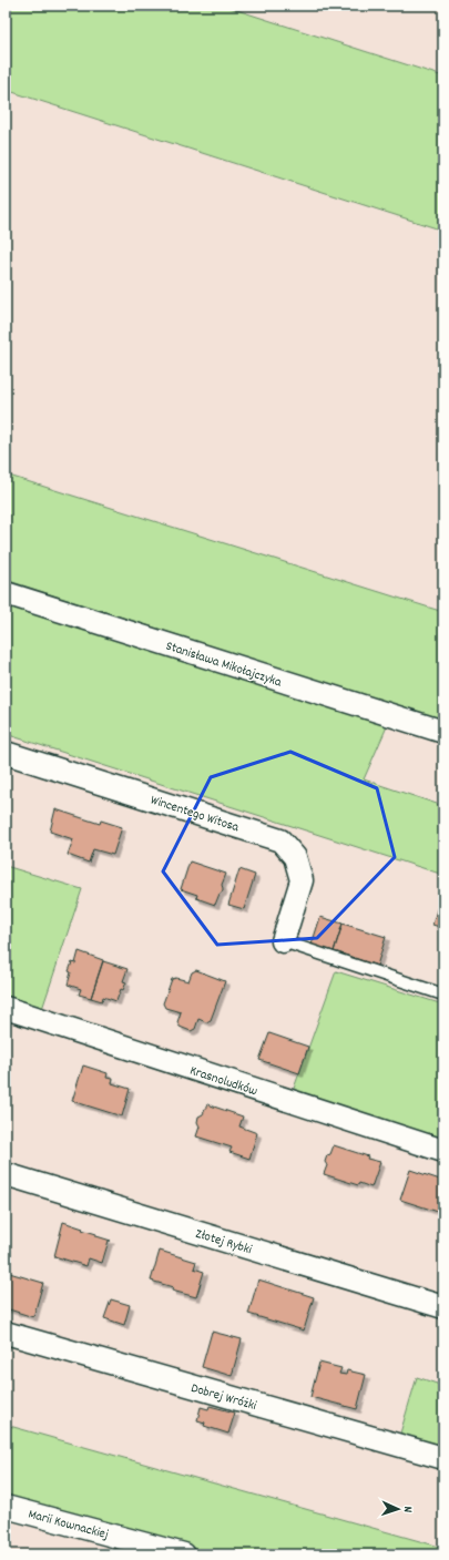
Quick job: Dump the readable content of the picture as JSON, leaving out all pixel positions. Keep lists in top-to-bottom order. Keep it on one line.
{"streets":{"street":["Stanisława Mikołajczyka","Wincentego Witosa","Krasnoludków","Złotej Rybki","Dobrej Wróżki","Marii Kownackiej"]},"north":"right"}
